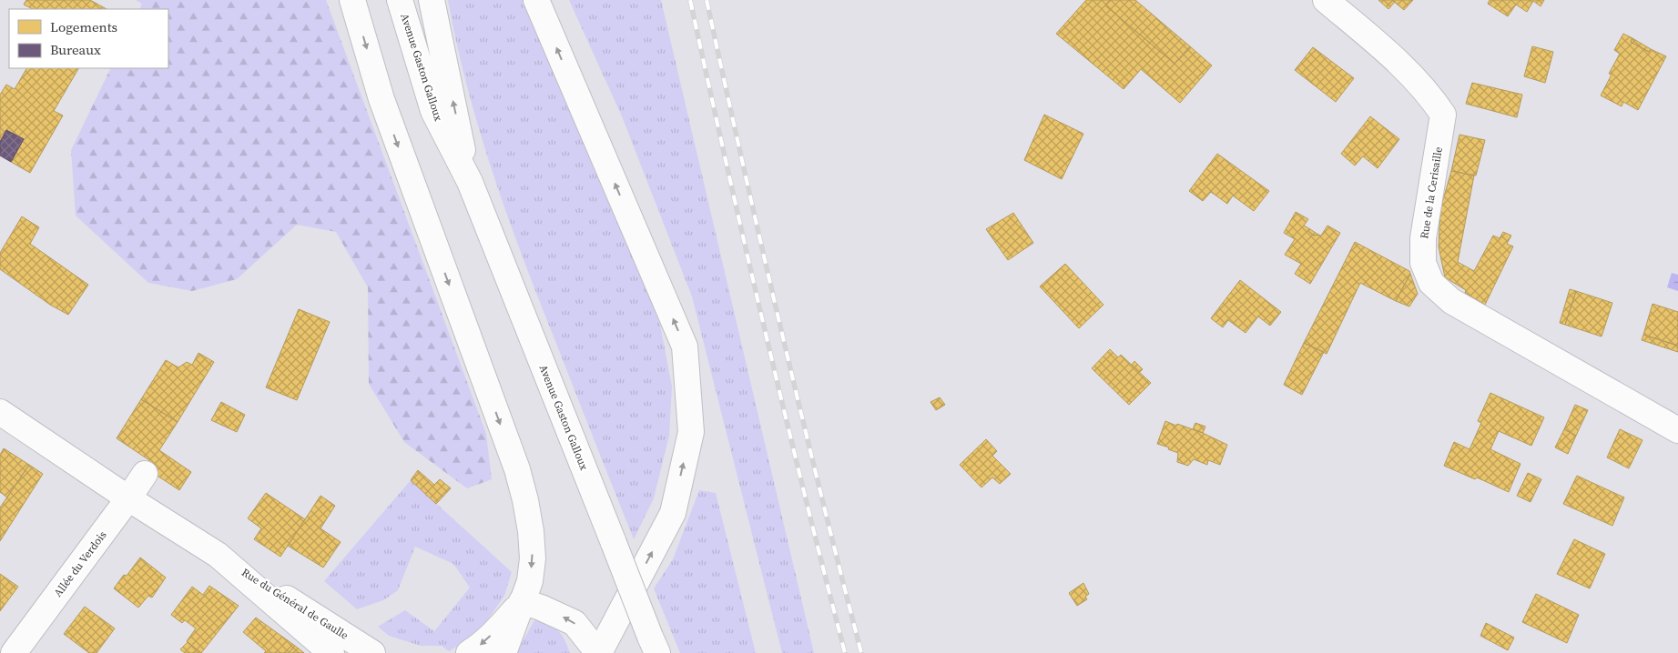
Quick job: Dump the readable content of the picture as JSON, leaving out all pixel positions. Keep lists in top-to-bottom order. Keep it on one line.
{"streets":{"main road":["Avenue Gaston Galloux","Rue de la Cerisaille","Allée du Verdois","Rue du Général de Gaulle"]},"legend":["Logements","Bureaux"]}
